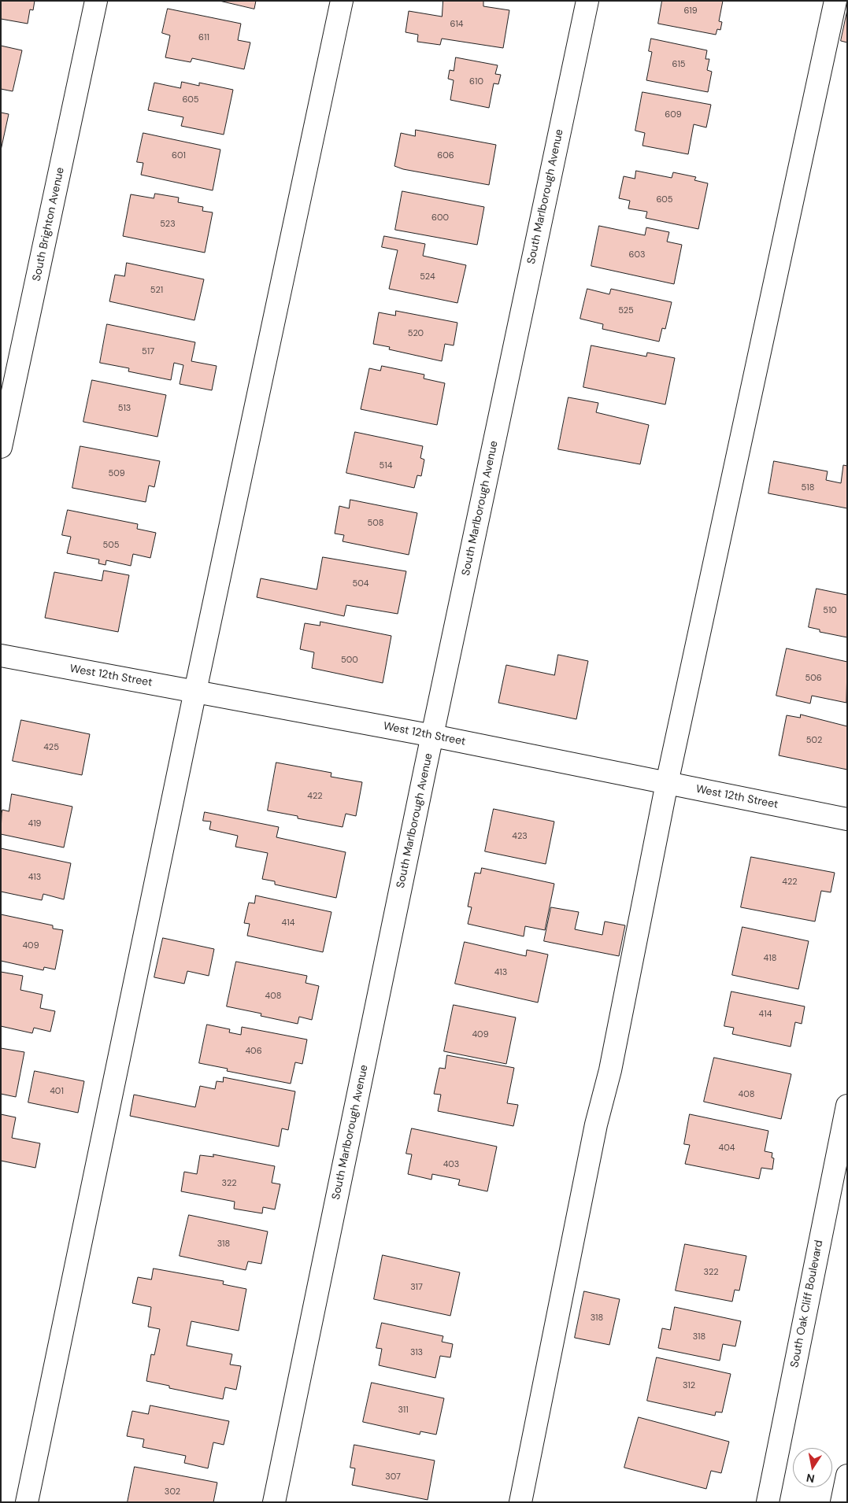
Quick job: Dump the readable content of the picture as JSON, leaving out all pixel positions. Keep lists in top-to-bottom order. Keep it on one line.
{"streets":{"street":["South Marlborough Avenue","South Brighton Avenue","West 12th Street","South Oak Cliff Boulevard"]},"crossings":[["South Marlborough Avenue","West 12th Street"]],"house_numbers":["619","614","611","615","610","605","609","601","606","605","600","523","603","524","521","525","520","517","513","514","509","518","508","505","504","510","500","506","502","425","422","419","423","413","422","414","409","418","413","408","414","409","406","401","408","404","403","322","318","322","317","318","318","313","312","311","307","302"],"north":"bottom"}
